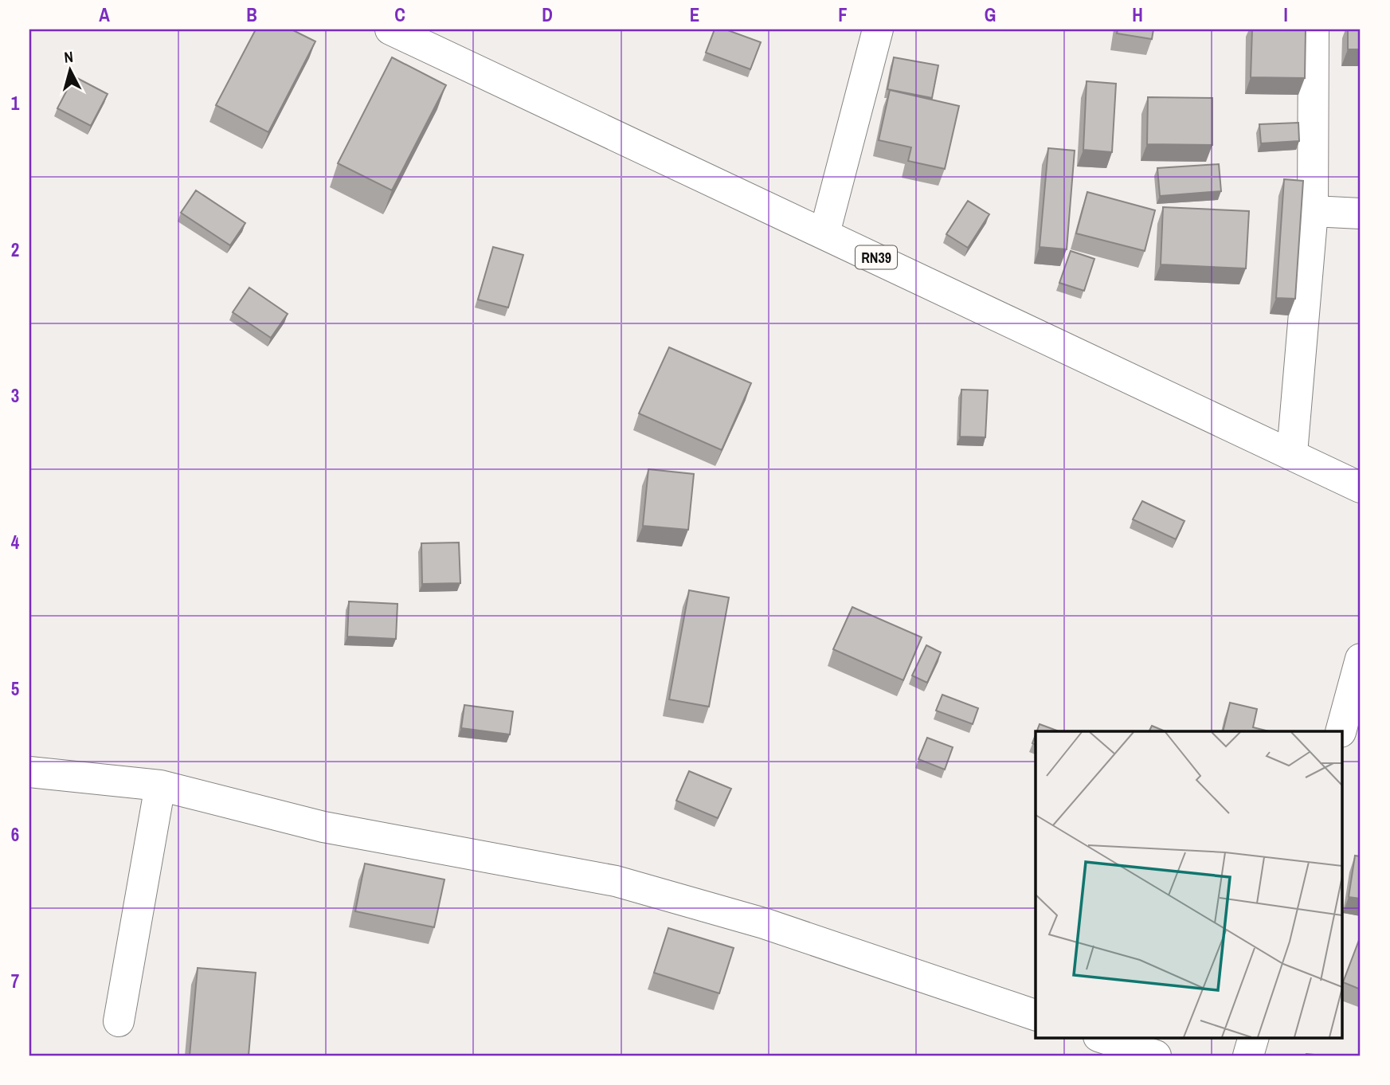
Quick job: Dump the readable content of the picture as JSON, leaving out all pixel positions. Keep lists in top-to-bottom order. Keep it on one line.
{"streets":{"main road":["RN39"]},"north":"top","grid":{"columns":["A","B","C","D","E","F","G","H","I"],"rows":["1","2","3","4","5","6","7"]}}
